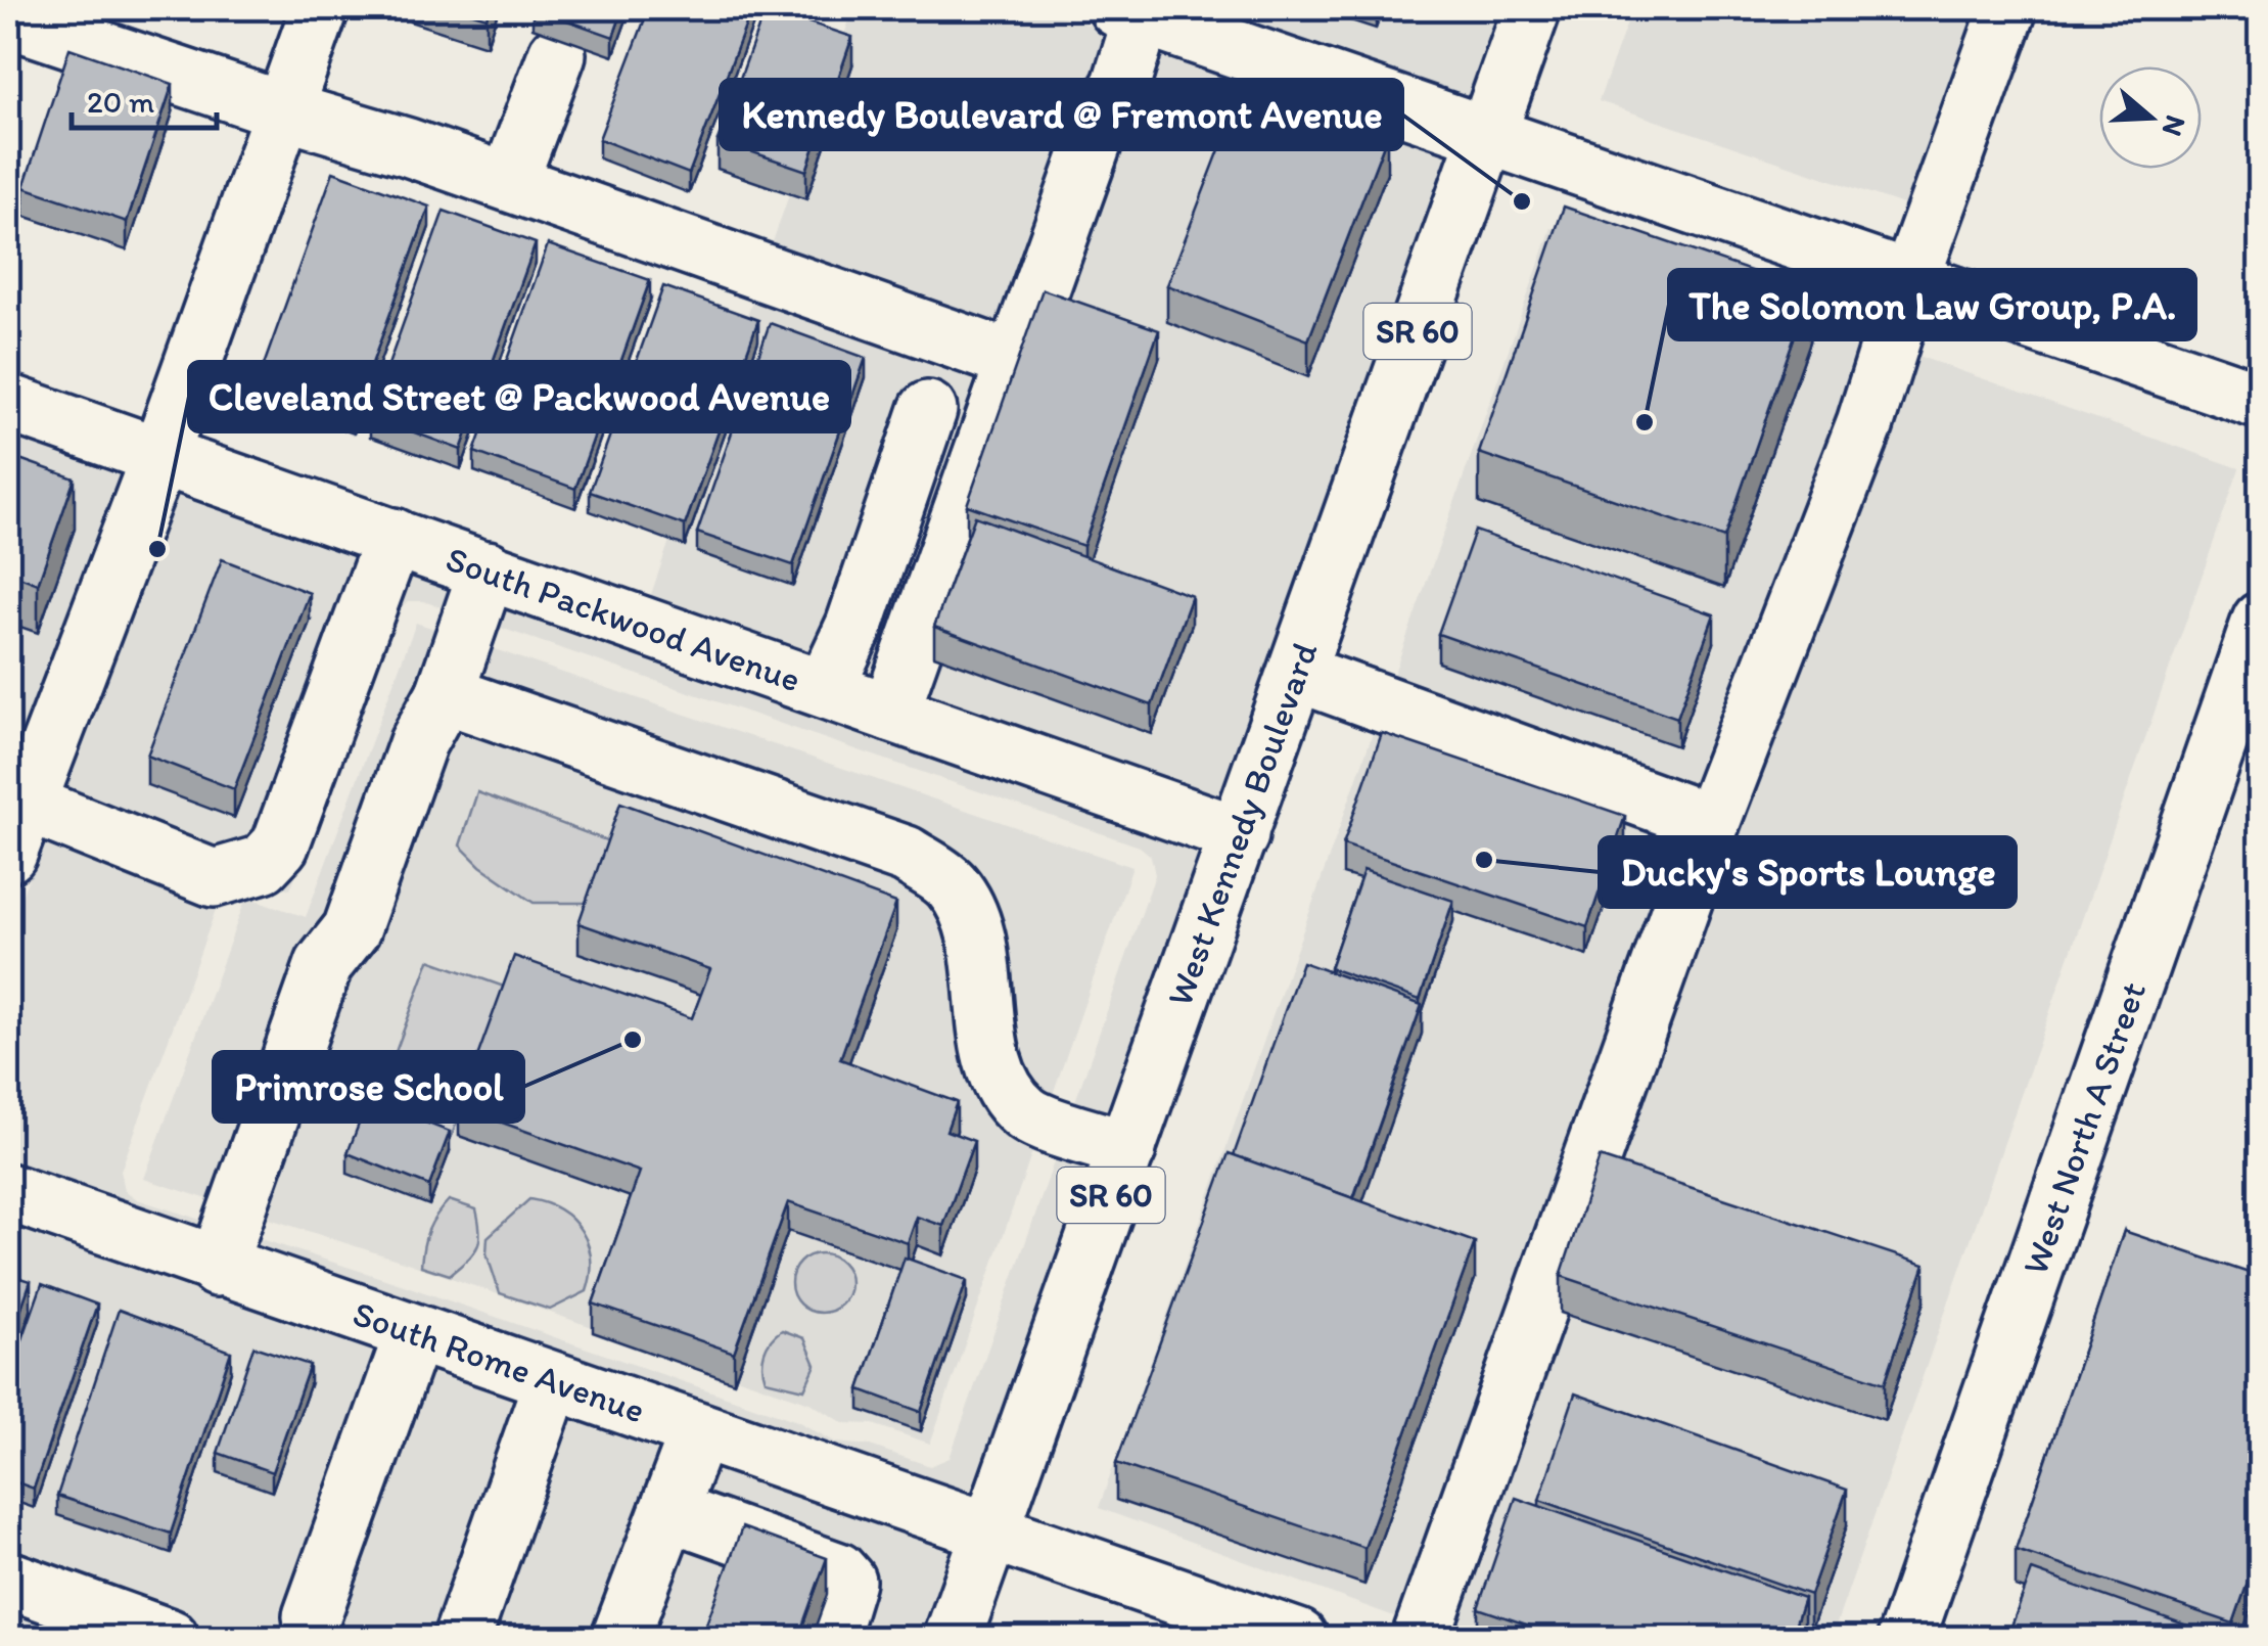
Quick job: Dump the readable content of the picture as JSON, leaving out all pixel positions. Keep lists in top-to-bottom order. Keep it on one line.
{"streets":{"street":["SR 60","South Packwood Avenue","West Kennedy Boulevard","West North A Street","South Rome Avenue"]},"crossings":[["South Packwood Avenue","West Kennedy Boulevard"],["West Kennedy Boulevard","South Rome Avenue"]],"places":["Kennedy Boulevard @ Fremont Avenue","The Solomon Law Group, P.A.","Cleveland Street @ Packwood Avenue","Ducky's Sports Lounge","Primrose School"],"scale_bar":"20 m","north":"right"}
